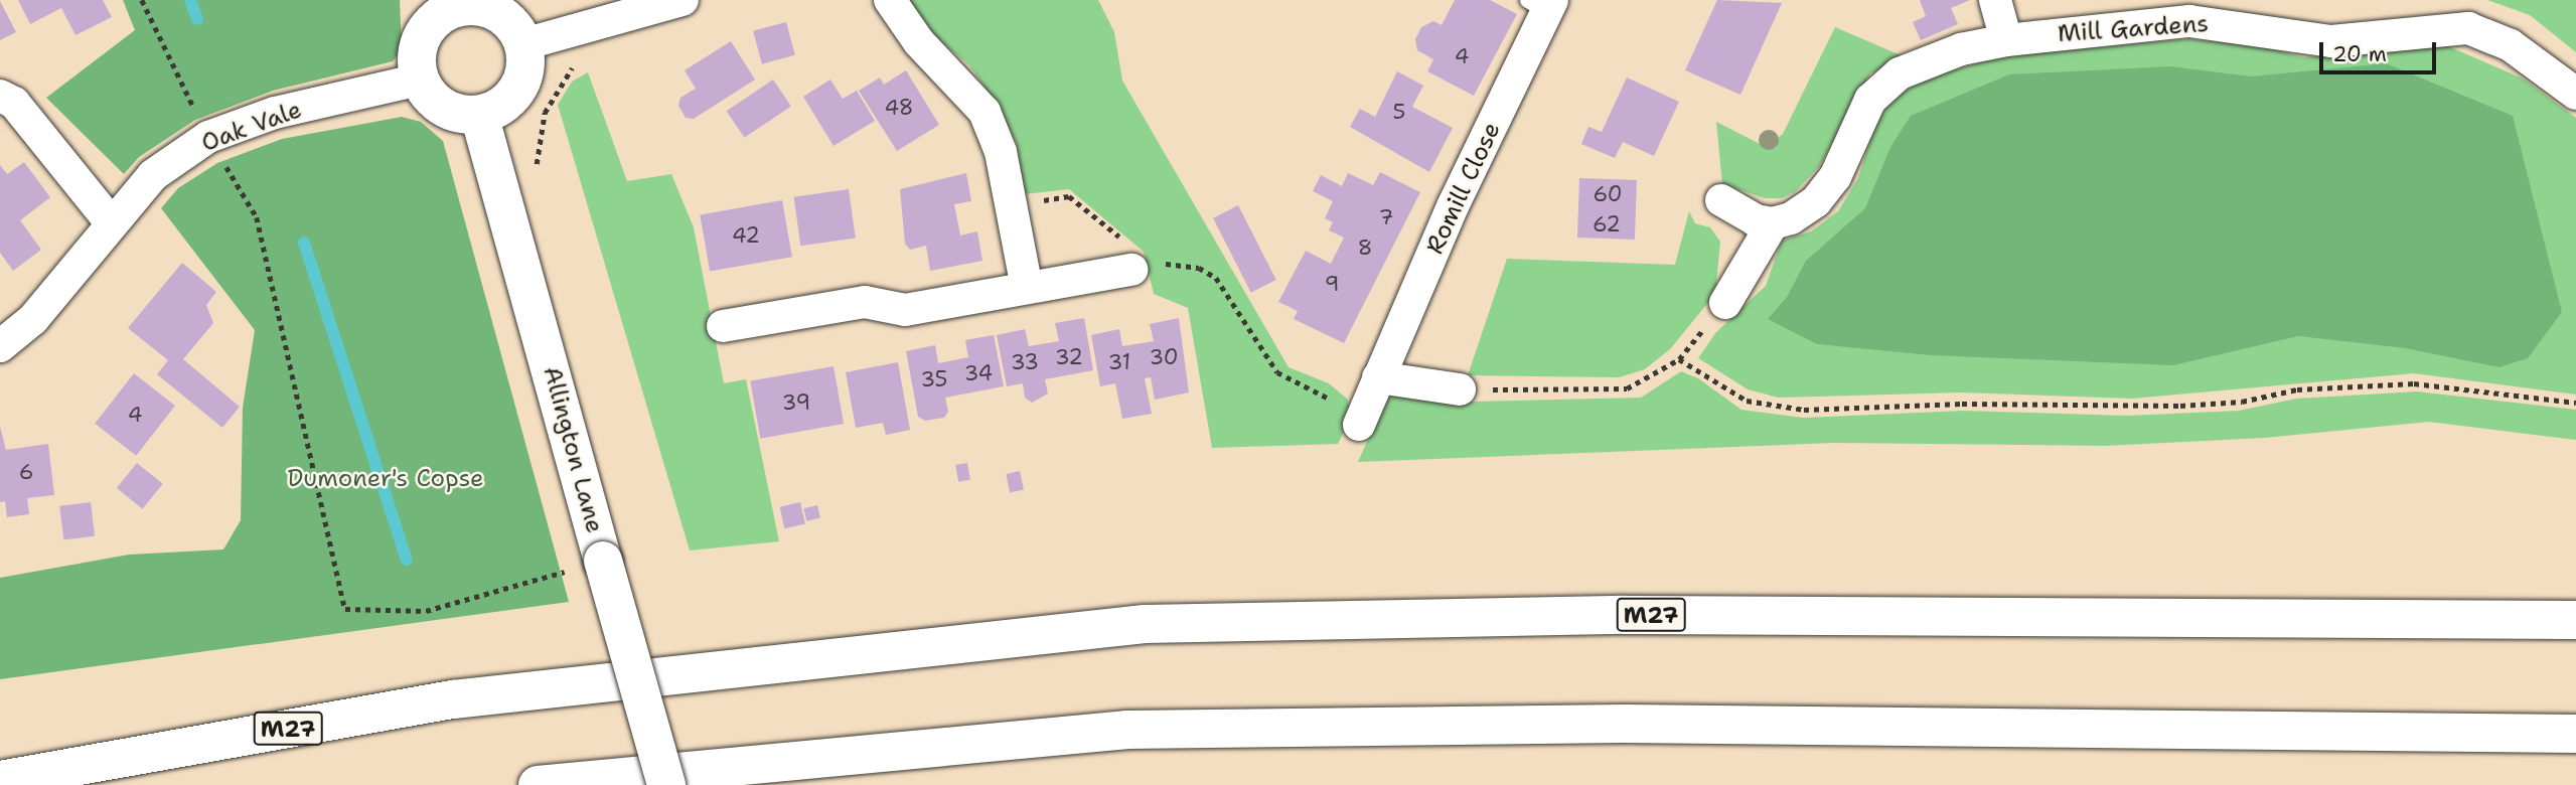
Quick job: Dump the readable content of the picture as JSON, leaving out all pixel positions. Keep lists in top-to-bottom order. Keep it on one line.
{"streets":{"main road":["Allington Lane","M27"],"street":["Mill Gardens","Oak Vale","Romill Close"]},"crossings":[["Oak Vale","Allington Lane"]],"parks":["Dumoner's Copse"],"house_numbers":["4","48","5","60","7","62","42","8","9","32","30","33","31","34","35","39","4","6"],"scale_bar":"20 m"}
